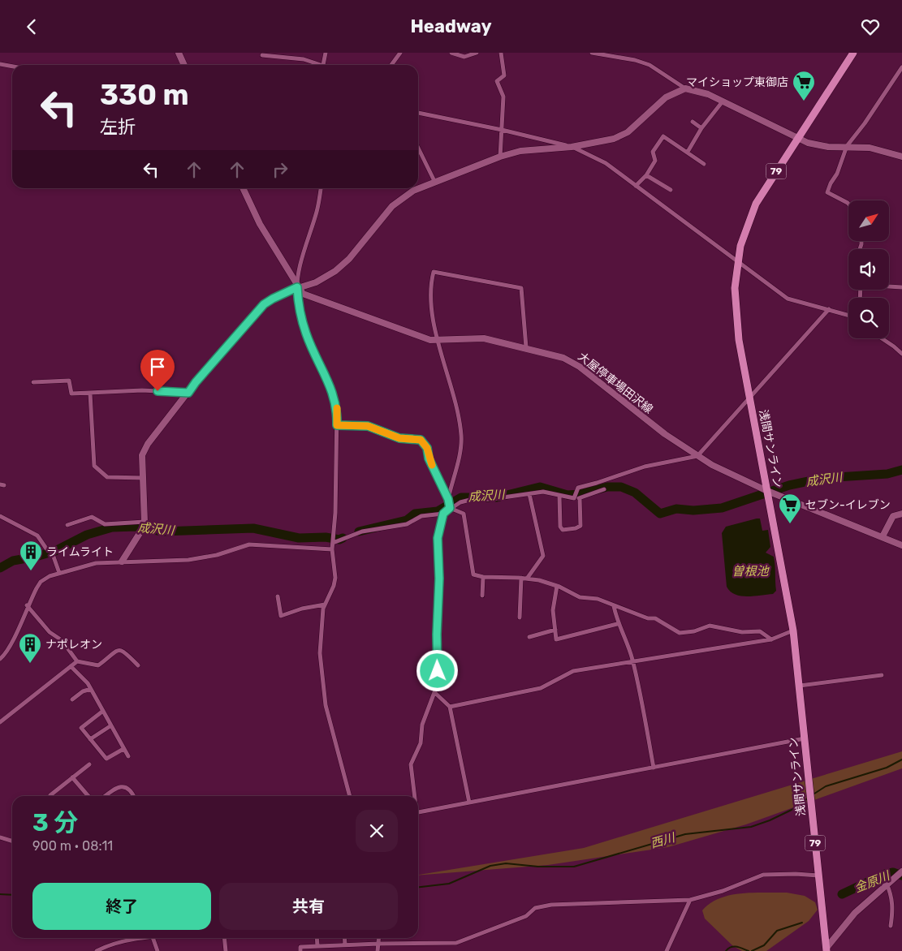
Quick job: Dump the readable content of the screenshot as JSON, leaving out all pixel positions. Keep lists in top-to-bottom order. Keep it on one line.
{"streets":{"main road":["79","浅間サンライン"],"street":["大屋停車場田沢線"]},"crossings":[["大屋停車場田沢線","浅間サンライン"]],"water":["成沢川","曽根池","西川","金原川"],"places":{"supermarket":["マイショップ東御店","セブン-イレブン"],"building":["ライムライト","ナポレオン"]},"north":"top right","page":{"header":"Headway","turn":["330 m","左折"],"heading":["3 分","900 m · 08:11"],"buttons":["終了","共有"]}}
